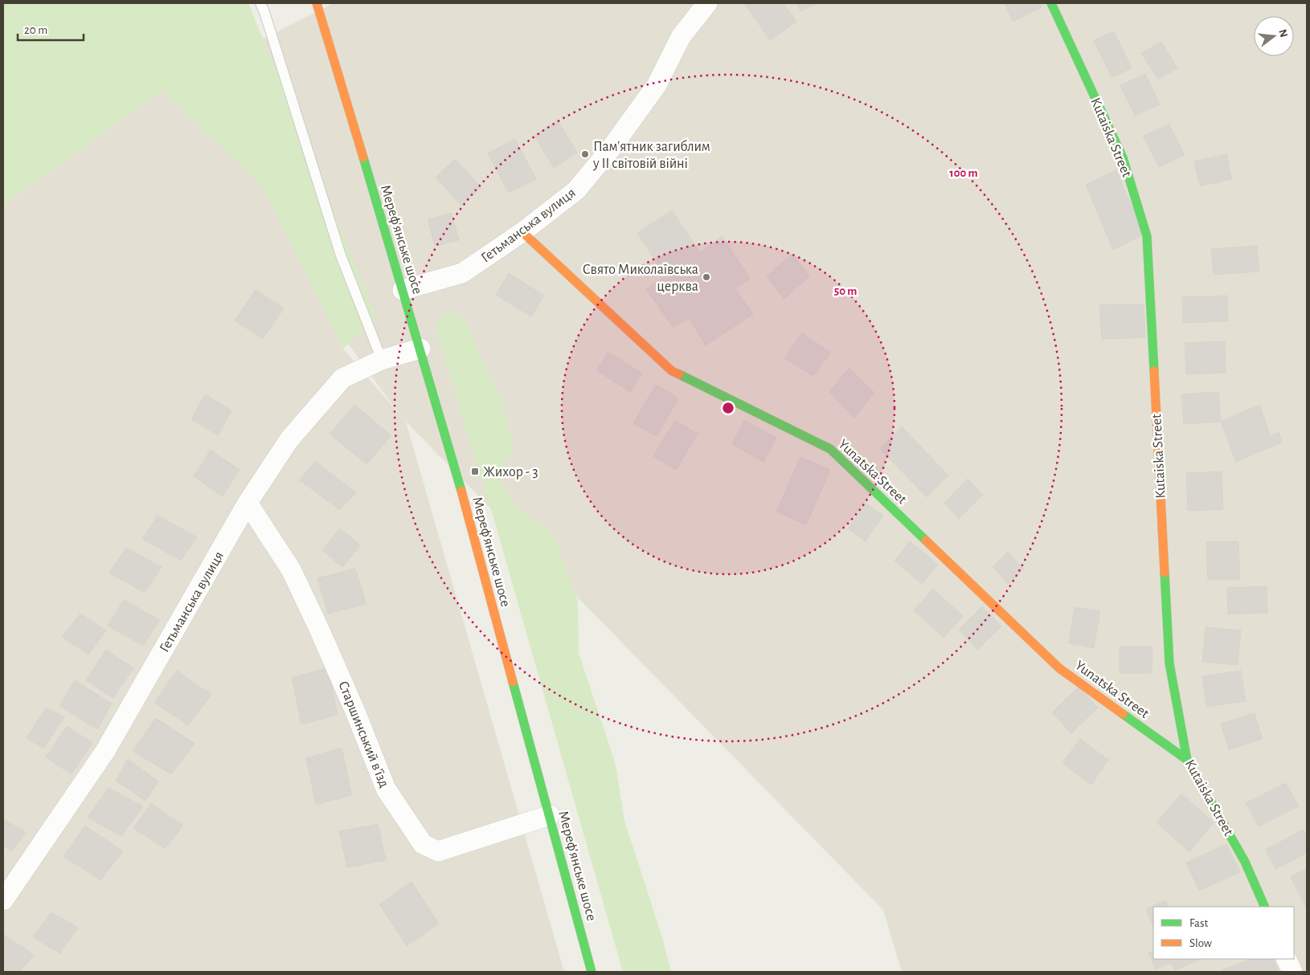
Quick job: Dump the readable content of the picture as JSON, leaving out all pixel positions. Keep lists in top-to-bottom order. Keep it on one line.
{"streets":{"main road":["Kutaiska Street","Мереф'янське шосе","Yunatska Street"],"street":["Гетьманська вулиця","Старшинський в’їзд"]},"crossings":[["Kutaiska Street","Yunatska Street"],["Гетьманська вулиця","Мереф'янське шосе"],["Гетьманська вулиця","Yunatska Street"],["Гетьманська вулиця","Старшинський в’їзд"],["Мереф'янське шосе","Старшинський в’їзд"]],"places":{"other":["Пам'ятник загиблим у II світовій війні","Свято Миколаївська церква"],"transit":["Жихор - 3"]},"legend":["Fast","Slow"],"scale_bar":"20 m","north":"right","rings":["100 m","50 m"]}
